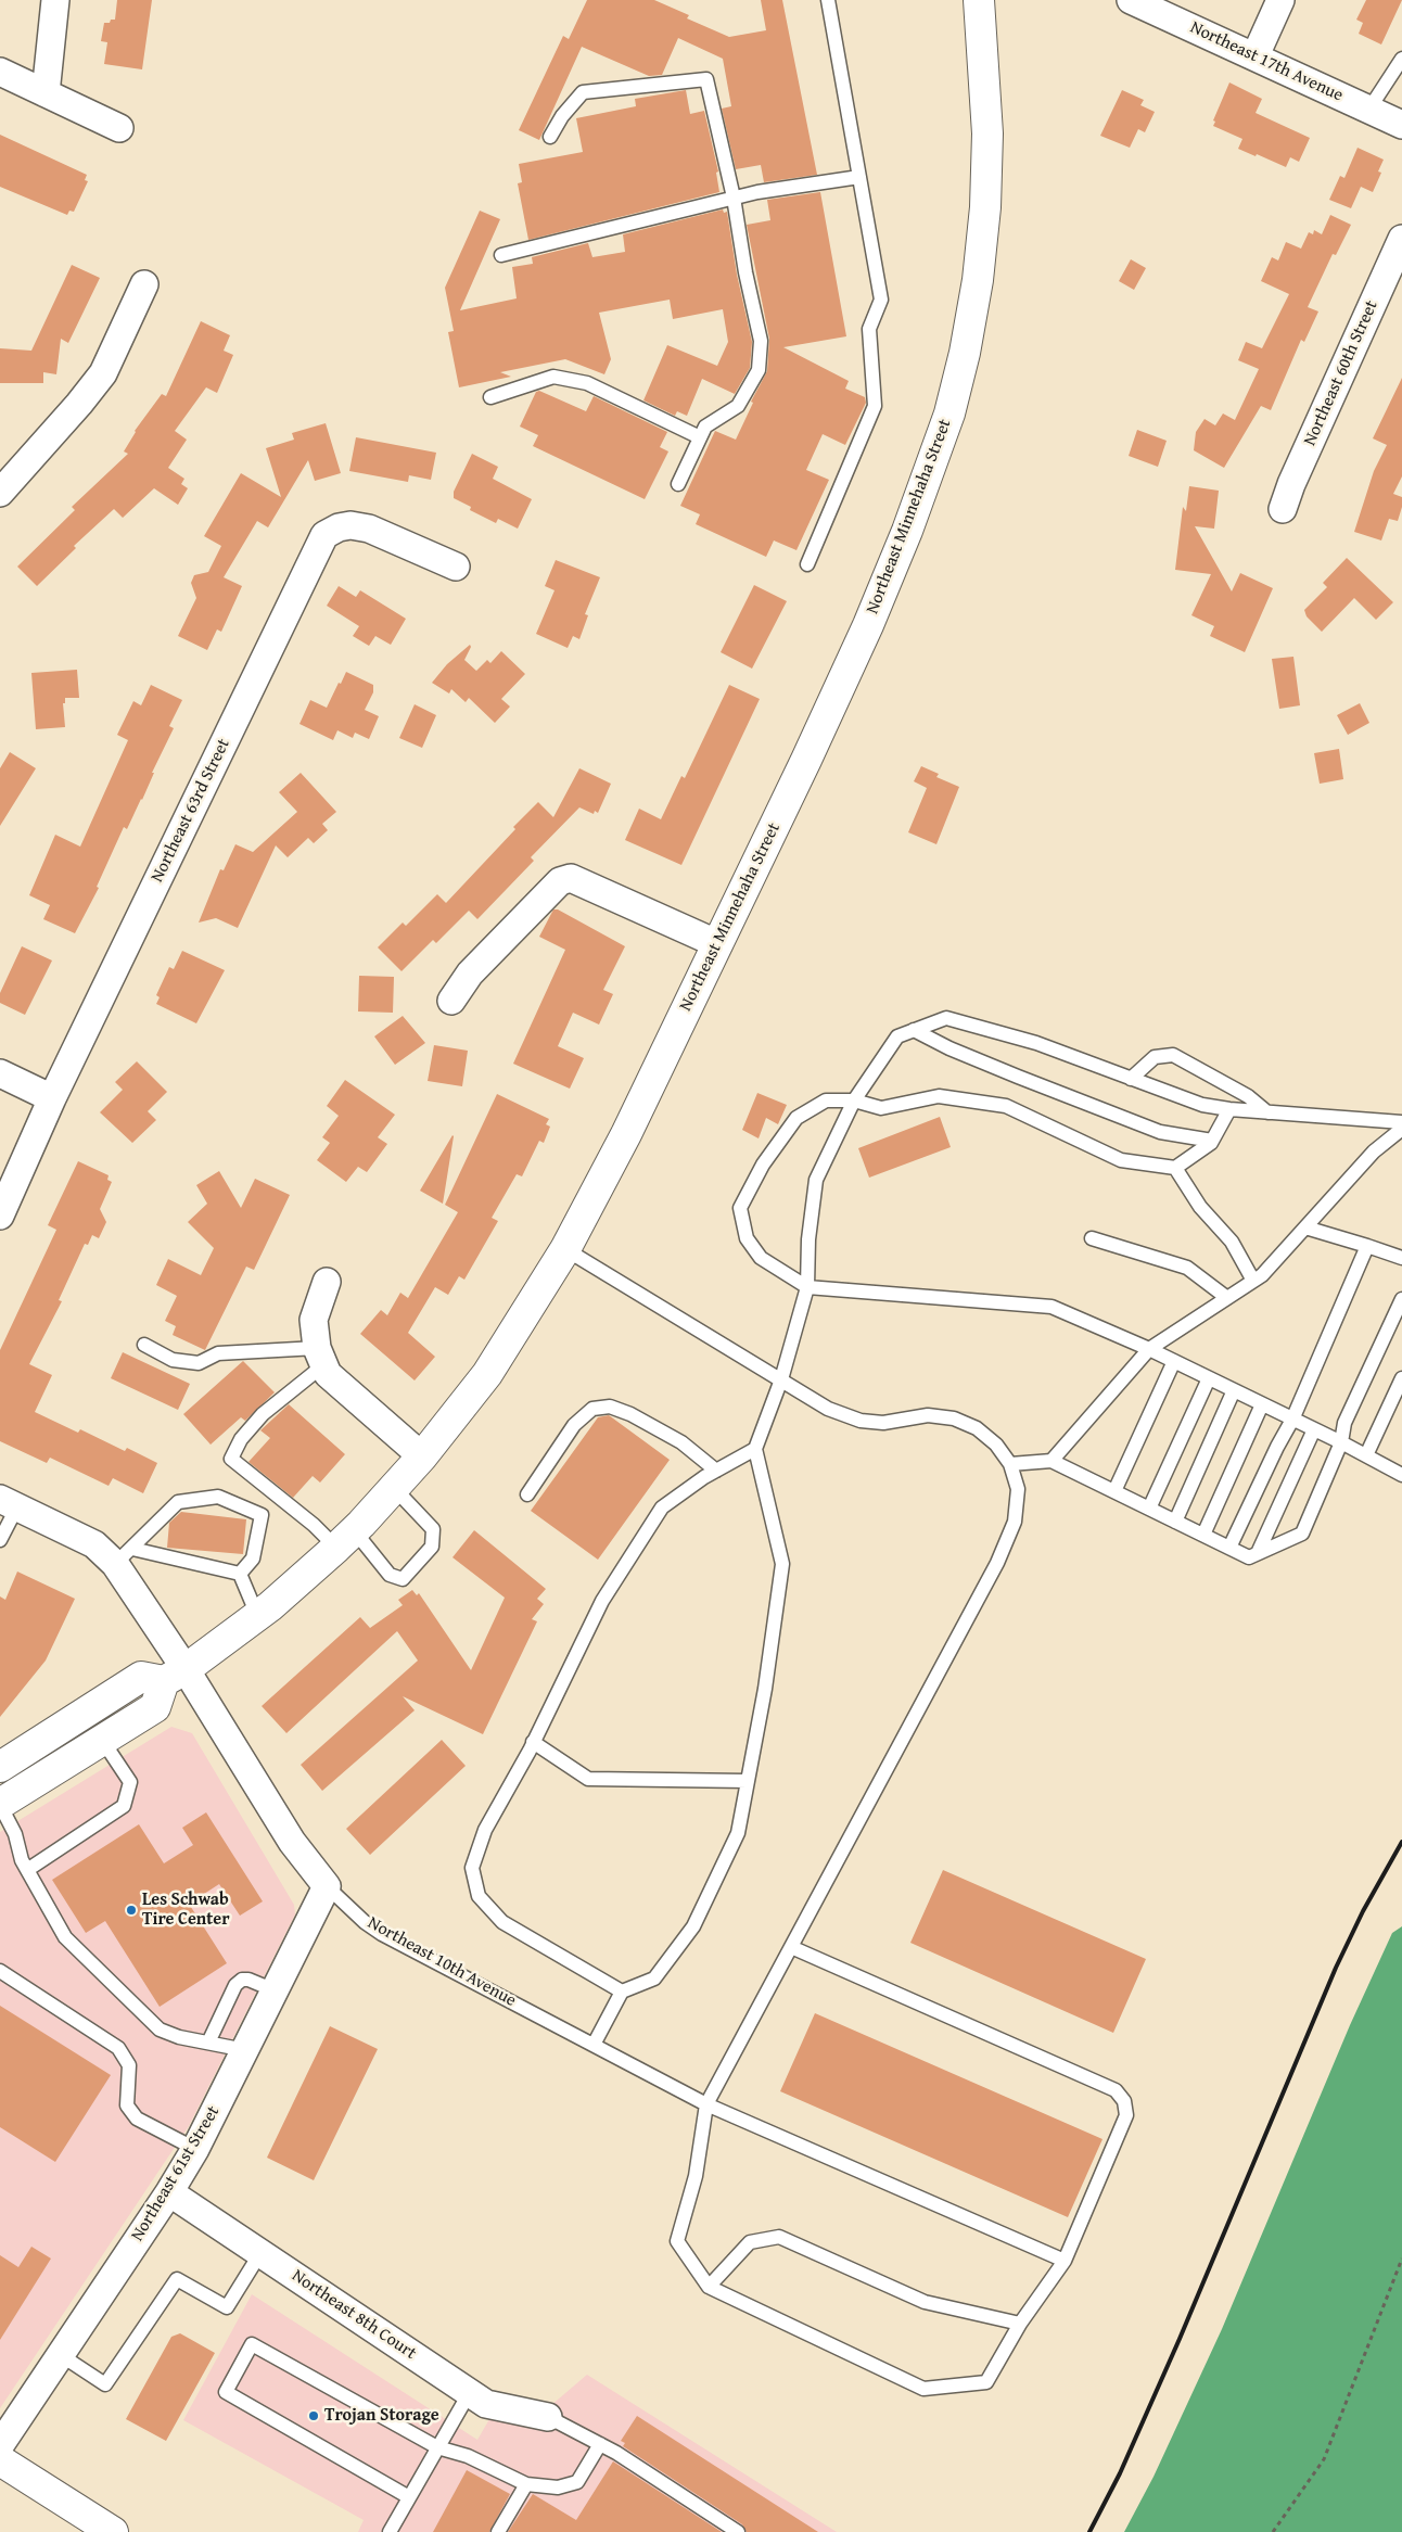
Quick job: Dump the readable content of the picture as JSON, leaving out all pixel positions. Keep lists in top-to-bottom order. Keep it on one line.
{"streets":{"main road":["Northeast Minnehaha Street"],"street":["Northeast 17th Avenue","Northeast 60th Street","Northeast 63rd Street","Northeast 10th Avenue","Northeast 61st Street","Northeast 8th Court"]},"crossings":[["Northeast Minnehaha Street","Northeast 10th Avenue"],["Northeast 10th Avenue","Northeast 61st Street"],["Northeast 61st Street","Northeast 8th Court"]],"places":["Les Schwab Tire Center","Trojan Storage"]}
